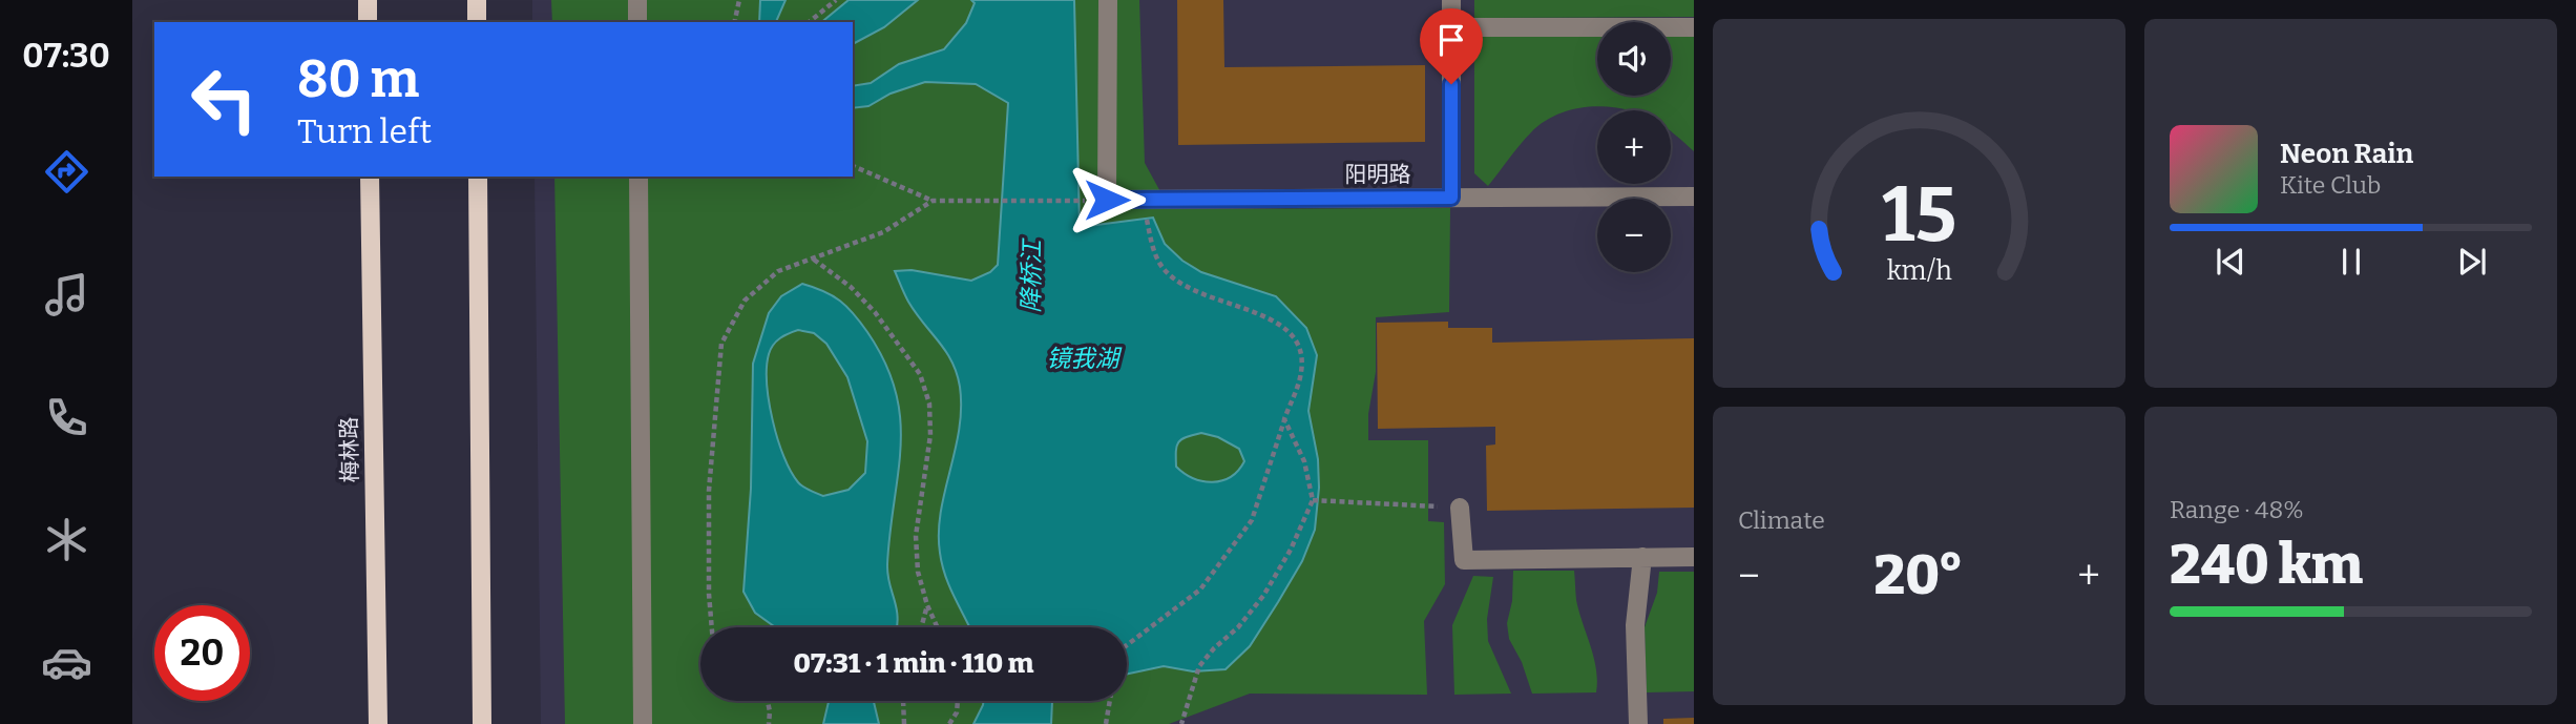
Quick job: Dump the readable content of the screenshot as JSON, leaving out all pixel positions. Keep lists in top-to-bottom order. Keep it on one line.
{"streets":{"main road":["梅林路"],"street":["阳明路"]},"water":["降桥江","镜我湖"],"page":{"tabs":"07:30","map_buttons":["+","−"],"turn":["80 m","Turn left"],"song":["Neon Rain","Kite Club"],"tile":["Climate",["Range · 48%","240 km"]],"heat":["−","20°","+"],"limit":"20","trip":"07:31 · 1 min · 110 m","gauge":["15","km/h"]}}
